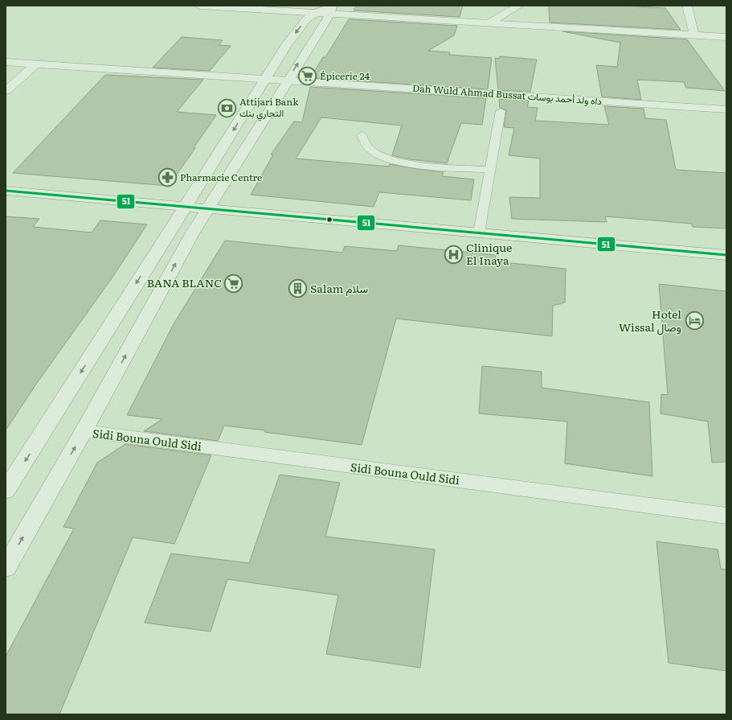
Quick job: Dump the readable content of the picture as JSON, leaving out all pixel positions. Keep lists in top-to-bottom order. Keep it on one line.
{"streets":{"street":["Dah Wuld Ahmad Bussat داه ولد أحمد بوسات","Sidi Bouna Ould Sidi"]},"places":{"supermarket":["Épicerie 24","BANA BLANC"],"bank":["Attijari Bank التجاري بنك"],"pharmacy":["Pharmacie Centre"],"hospital":["Clinique El Inaya"],"building":["Salam سلام"],"hotel":["Hotel Wissal وصال"]},"lines":["transit line 51"]}
